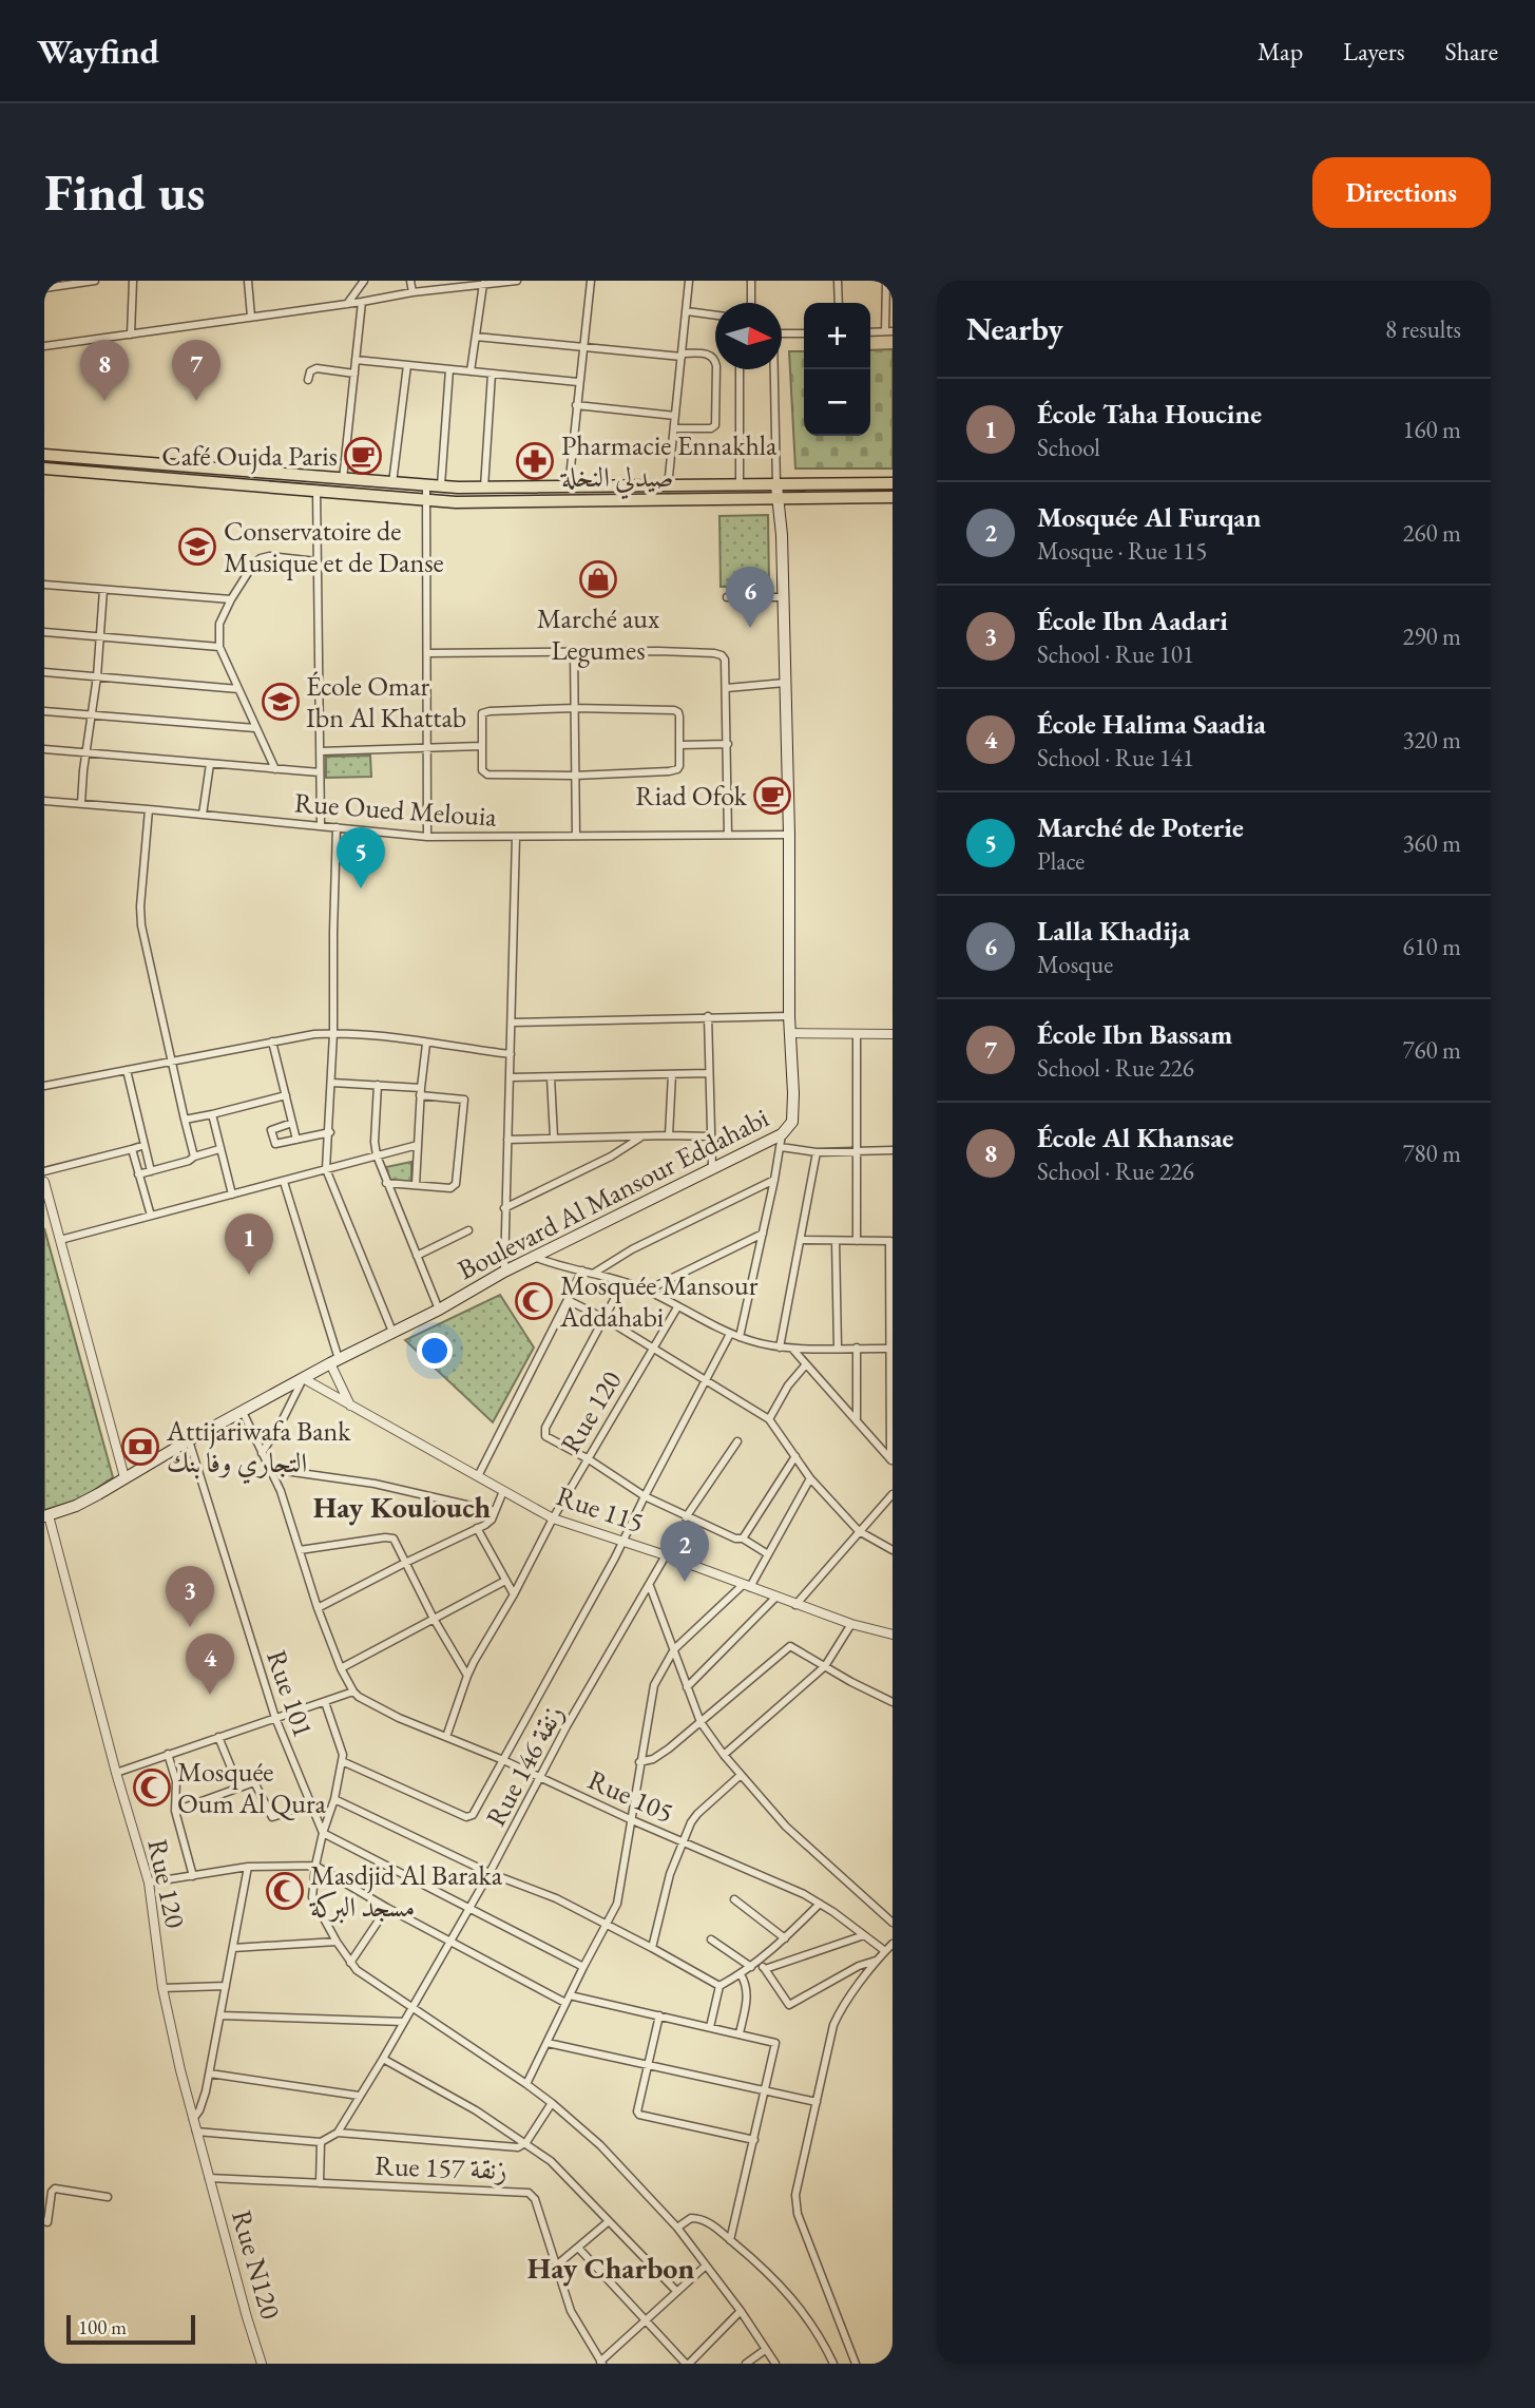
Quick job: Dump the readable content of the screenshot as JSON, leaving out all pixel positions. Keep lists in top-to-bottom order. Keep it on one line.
{"streets":{"main road":["Boulevard Al Mansour Eddahabi"],"street":["Rue Oued Melouia","Rue 120","Rue 115","Rue 101","Rue 146 زنقة","Rue 105","Rue 157 زنقة","Rue N120"]},"crossings":[["Rue Oued Melouia","Boulevard Al Mansour Eddahabi"],["Boulevard Al Mansour Eddahabi","Rue 120"],["Boulevard Al Mansour Eddahabi","Rue 115"],["Boulevard Al Mansour Eddahabi","Rue 101"],["Rue 120","Rue 115"],["Rue 120","Rue 105"],["Rue 120","Rue 157 زنقة"],["Rue 120","Rue N120"],["Rue 115","Rue 146 زنقة"],["Rue 146 زنقة","Rue 105"],["Rue 157 زنقة","Rue N120"]],"districts":["Hay Koulouch","Hay Charbon"],"places":{"cafe":["Café Oujda Paris","Riad Ofok"],"pharmacy":["Pharmacie Ennakhla صيدلي النخلة"],"school or university":["Conservatoire de Musique et de Danse","École Omar Ibn Al Khattab"],"shop":["Marché aux Legumes"],"mosque":["Mosquée Mansour Addahabi","Mosquée Oum Al Qura","Masdjid Al Baraka مسجد البركة"],"bank":["Attijariwafa Bank التجاري وفا بنك"]},"scale_bar":"100 m","north":"right","page":{"header":"Wayfind","nav":["Map","Layers","Share"],"buttons":"Directions","title":"Find us","heading":["Nearby","8 results"],"map_buttons":["+","−"],"pins":["7","8","6","5","1","2","3","4"],"list":[{"mark":"1","name":"École Taha Houcine","note":"School","value":"160 m"},{"mark":"2","name":"Mosquée Al Furqan","note":"Mosque · Rue 115","value":"260 m"},{"mark":"3","name":"École Ibn Aadari","note":"School · Rue 101","value":"290 m"},{"mark":"4","name":"École Halima Saadia","note":"School · Rue 141","value":"320 m"},{"mark":"5","name":"Marché de Poterie","note":"Place","value":"360 m"},{"mark":"6","name":"Lalla Khadija","note":"Mosque","value":"610 m"},{"mark":"7","name":"École Ibn Bassam","note":"School · Rue 226","value":"760 m"},{"mark":"8","name":"École Al Khansae","note":"School · Rue 226","value":"780 m"}],"scale":"100 m"}}
